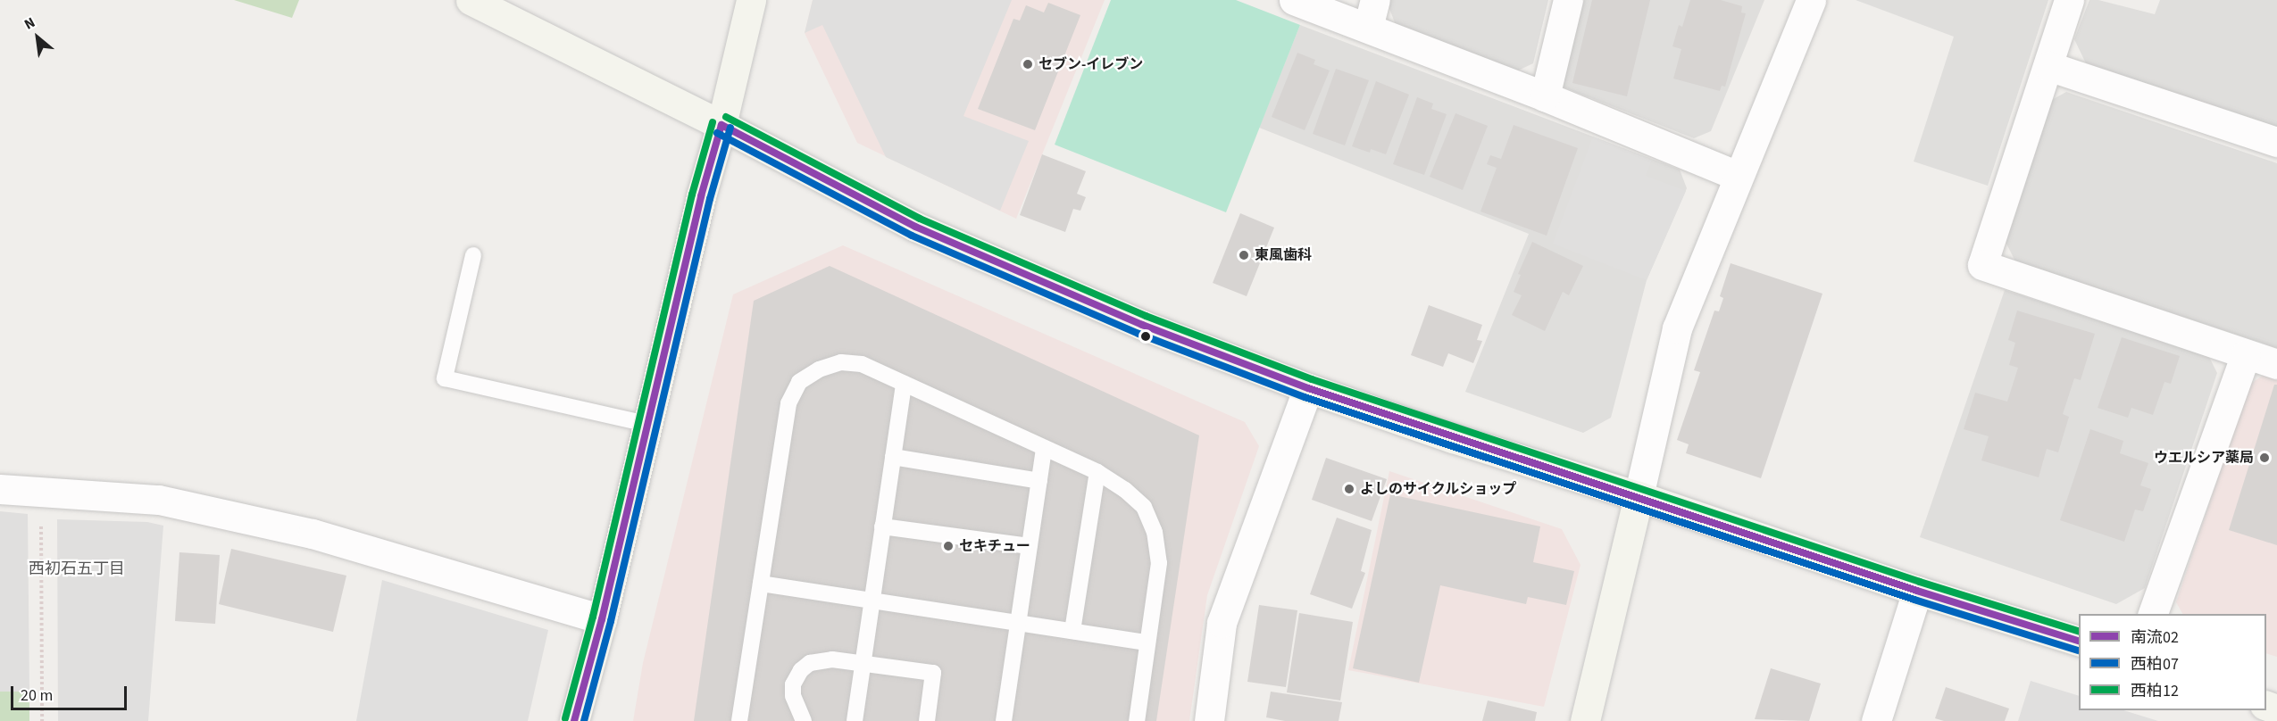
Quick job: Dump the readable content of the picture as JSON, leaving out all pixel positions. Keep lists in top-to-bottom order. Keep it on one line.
{"districts":["西初石五丁目"],"places":["セブン-イレブン","東風歯科","ウエルシア薬局","よしのサイクルショップ","セキチュー"],"lines":["transit line 西柏12","transit line 南流02","transit line 西柏07"],"legend":["南流02","西柏07","西柏12"],"scale_bar":"20 m","north":"top left"}
